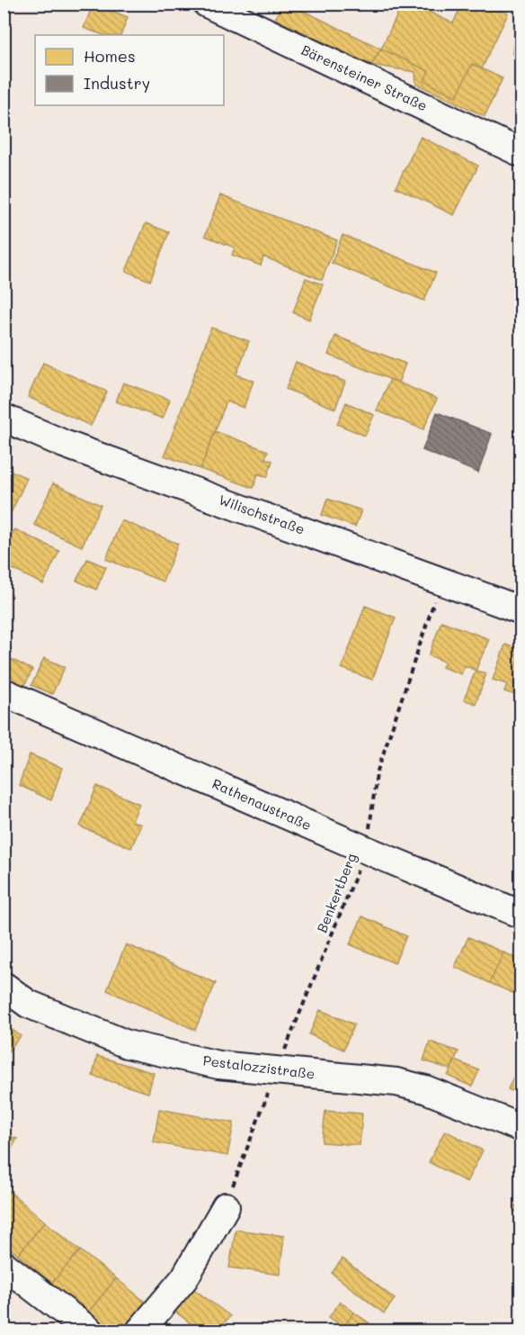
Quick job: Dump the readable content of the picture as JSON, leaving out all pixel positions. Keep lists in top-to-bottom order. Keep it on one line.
{"streets":{"street":["Bärensteiner Straße","Wilischstraße","Rathenaustraße","Pestalozzistraße"],"path":["Benkertberg"]},"crossings":[["Wilischstraße","Benkertberg"],["Rathenaustraße","Benkertberg"],["Benkertberg","Pestalozzistraße"]],"legend":["Homes","Industry"]}
